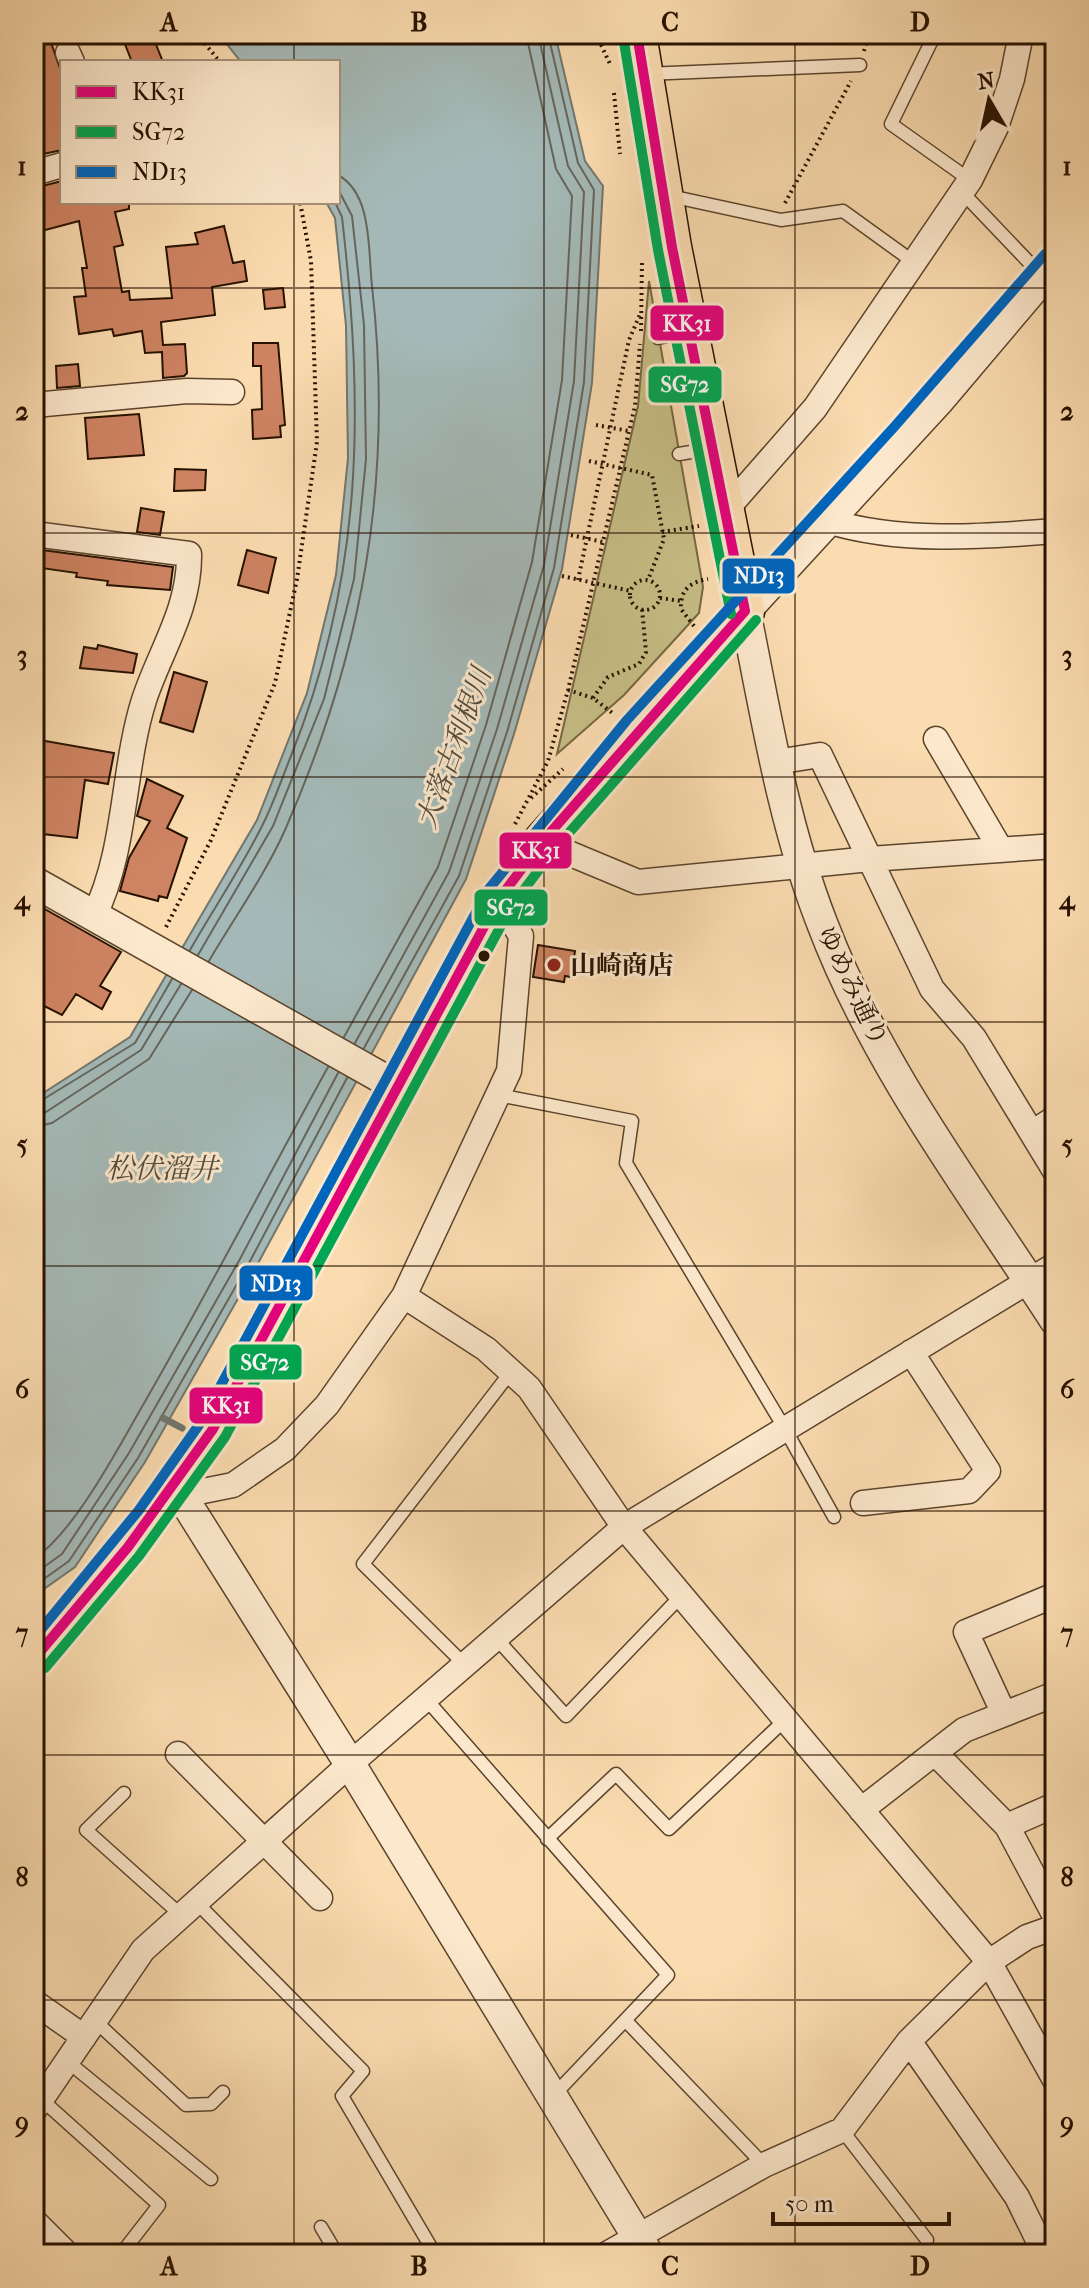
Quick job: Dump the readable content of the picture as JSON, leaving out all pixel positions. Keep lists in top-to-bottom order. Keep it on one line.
{"streets":{"street":["ゆめみ通り"]},"water":["大落古利根川","松伏溜井"],"places":["山崎商店"],"lines":["transit line KK31","transit line SG72","transit line ND13"],"legend":["KK31","SG72","ND13"],"scale_bar":"50 m","north":"top","grid":{"columns":["A","B","C","D"],"rows":["1","2","3","4","5","6","7","8","9"]}}
